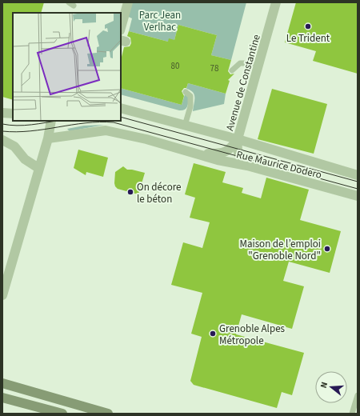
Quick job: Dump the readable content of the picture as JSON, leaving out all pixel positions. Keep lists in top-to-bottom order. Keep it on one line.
{"streets":{"street":["Avenue de Constantine","Rue Maurice Dodero"]},"crossings":[["Avenue de Constantine","Rue Maurice Dodero"]],"parks":["Parc Jean Verlhac"],"places":["Le Trident","On décore le béton","Maison de l’emploi \"Grenoble Nord\"","Grenoble Alpes Métropole"],"house_numbers":["80","78"],"north":"left"}
